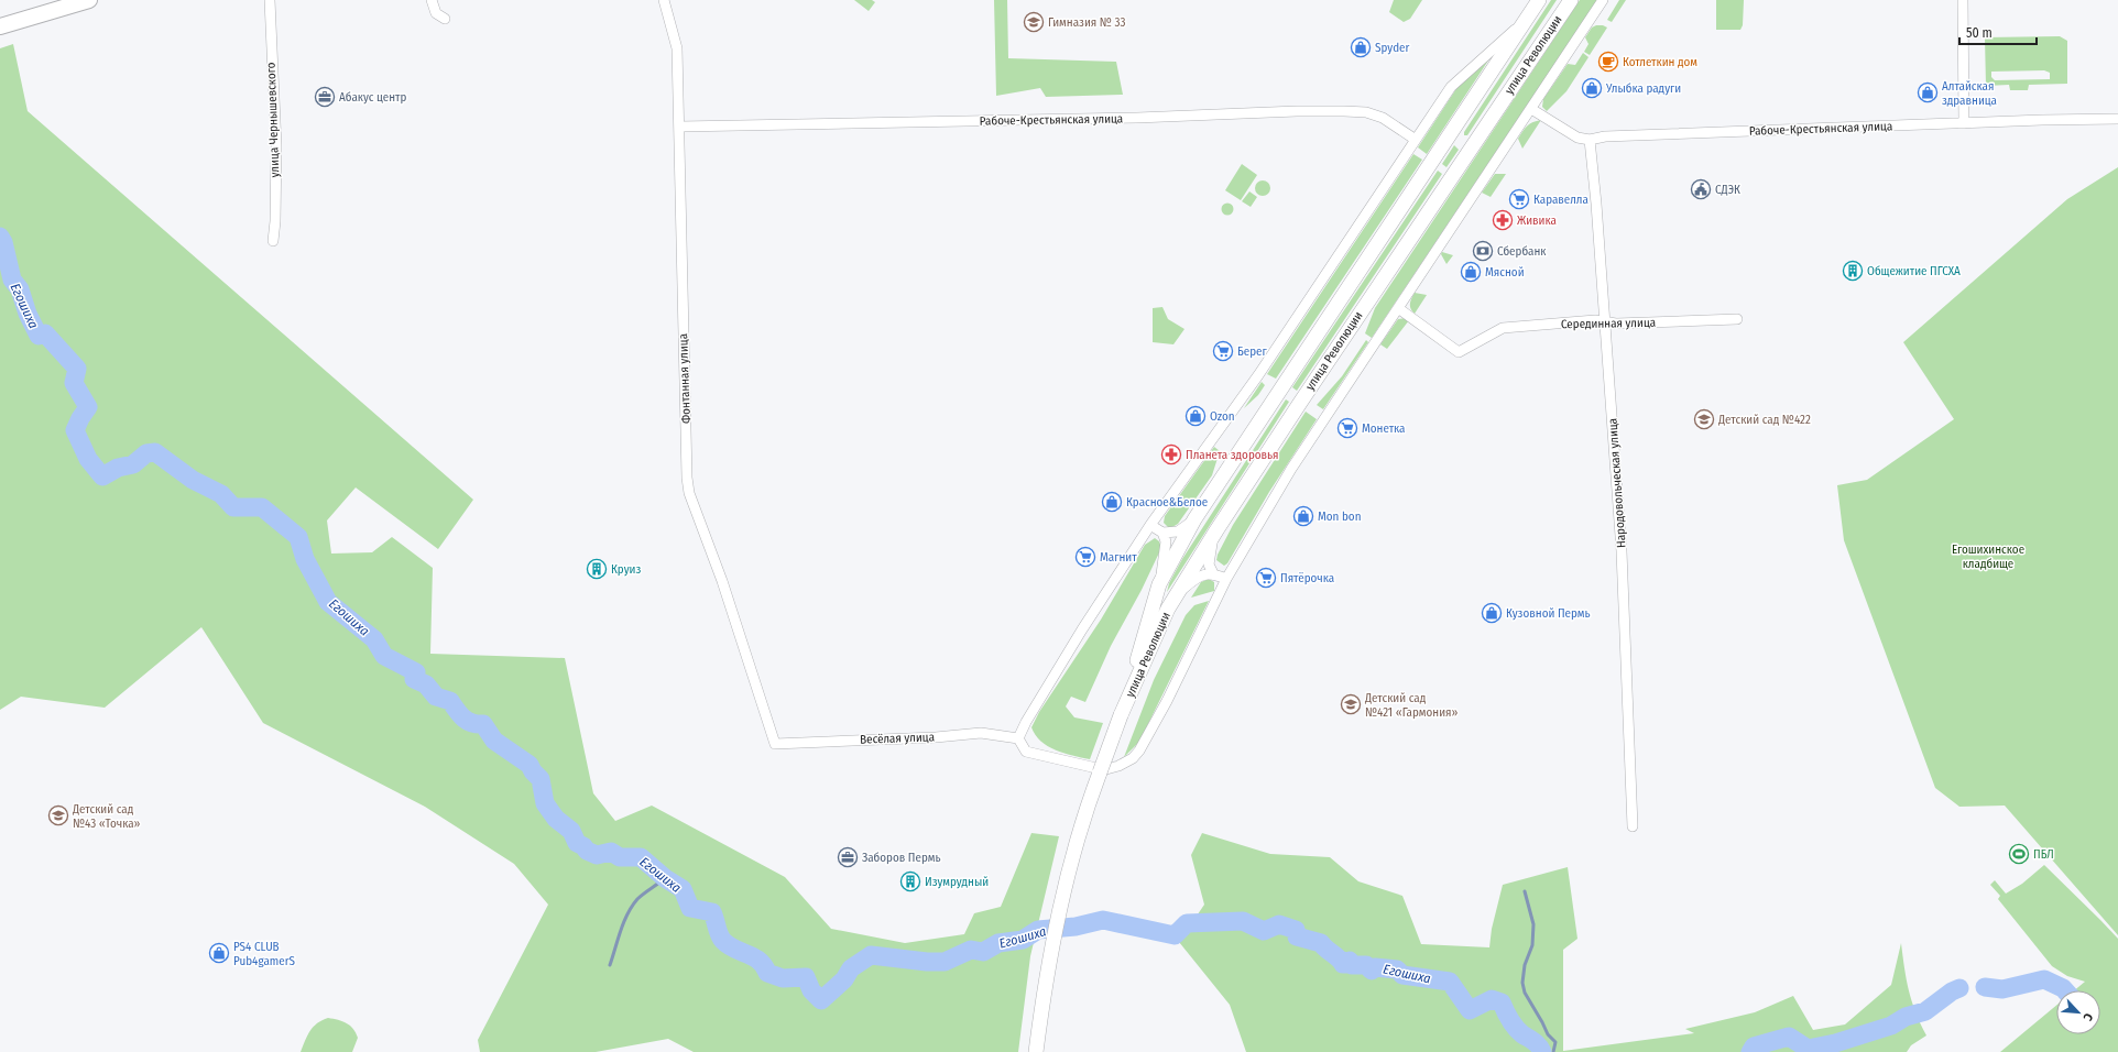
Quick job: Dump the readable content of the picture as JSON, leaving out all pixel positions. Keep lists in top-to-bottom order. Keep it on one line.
{"streets":{"main road":["улица Революции"],"street":["улица Чернышевского","Рабоче-Крестьянская улица","Серединная улица","Фонтанная улица","Народовольческая улица","Весёлая улица"]},"crossings":[["Рабоче-Крестьянская улица","Фонтанная улица"],["Рабоче-Крестьянская улица","Народовольческая улица"],["Серединная улица","Народовольческая улица"],["Фонтанная улица","Весёлая улица"]],"water":["Егошиха"],"parks":["Егошихинское кладбище"],"places":{"school or university":["Гимназия № 33","Детский сад №422","Детский сад №421 «Гармония»","Детский сад №43 «Точка»"],"shop":["Spyder","Улыбка радуги","Алтайская здравница","Мясной","Ozon","Красное&Белое","Mon bon","Кузовной Пермь","PS4 CLUB Pub4gamerS"],"cafe":["Котлеткин дом"],"office":["Абакус центр","Заборов Пермь"],"public building":["СДЭК"],"supermarket":["Каравелла","Берег","Монетка","Магнит","Пятёрочка"],"pharmacy":["Живика","Планета здоровья"],"bank":["Сбербанк"],"building":["Общежитие ПГСХА","Круиз","Изумрудный"],"sports":["ПБЛ"]},"scale_bar":"50 m","north":"bottom right"}
